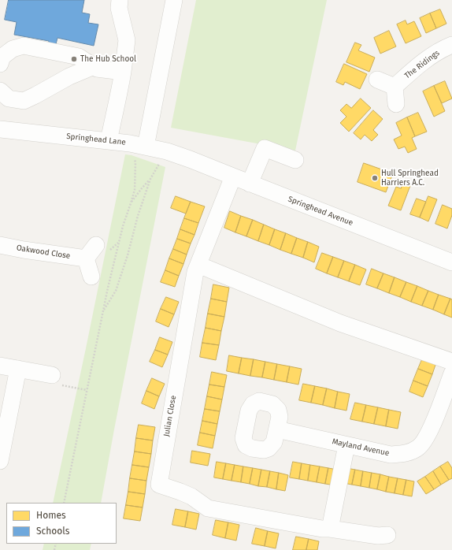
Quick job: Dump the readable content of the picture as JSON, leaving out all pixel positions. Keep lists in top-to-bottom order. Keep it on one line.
{"streets":{"street":["The Ridings","Springhead Lane","Springhead Avenue","Oakwood Close","Julian Close","Mayland Avenue"]},"crossings":[["Springhead Lane","Springhead Avenue"],["Springhead Avenue","Julian Close"]],"places":["The Hub School","Hull Springhead Harriers A.C."],"legend":["Homes","Schools"]}
